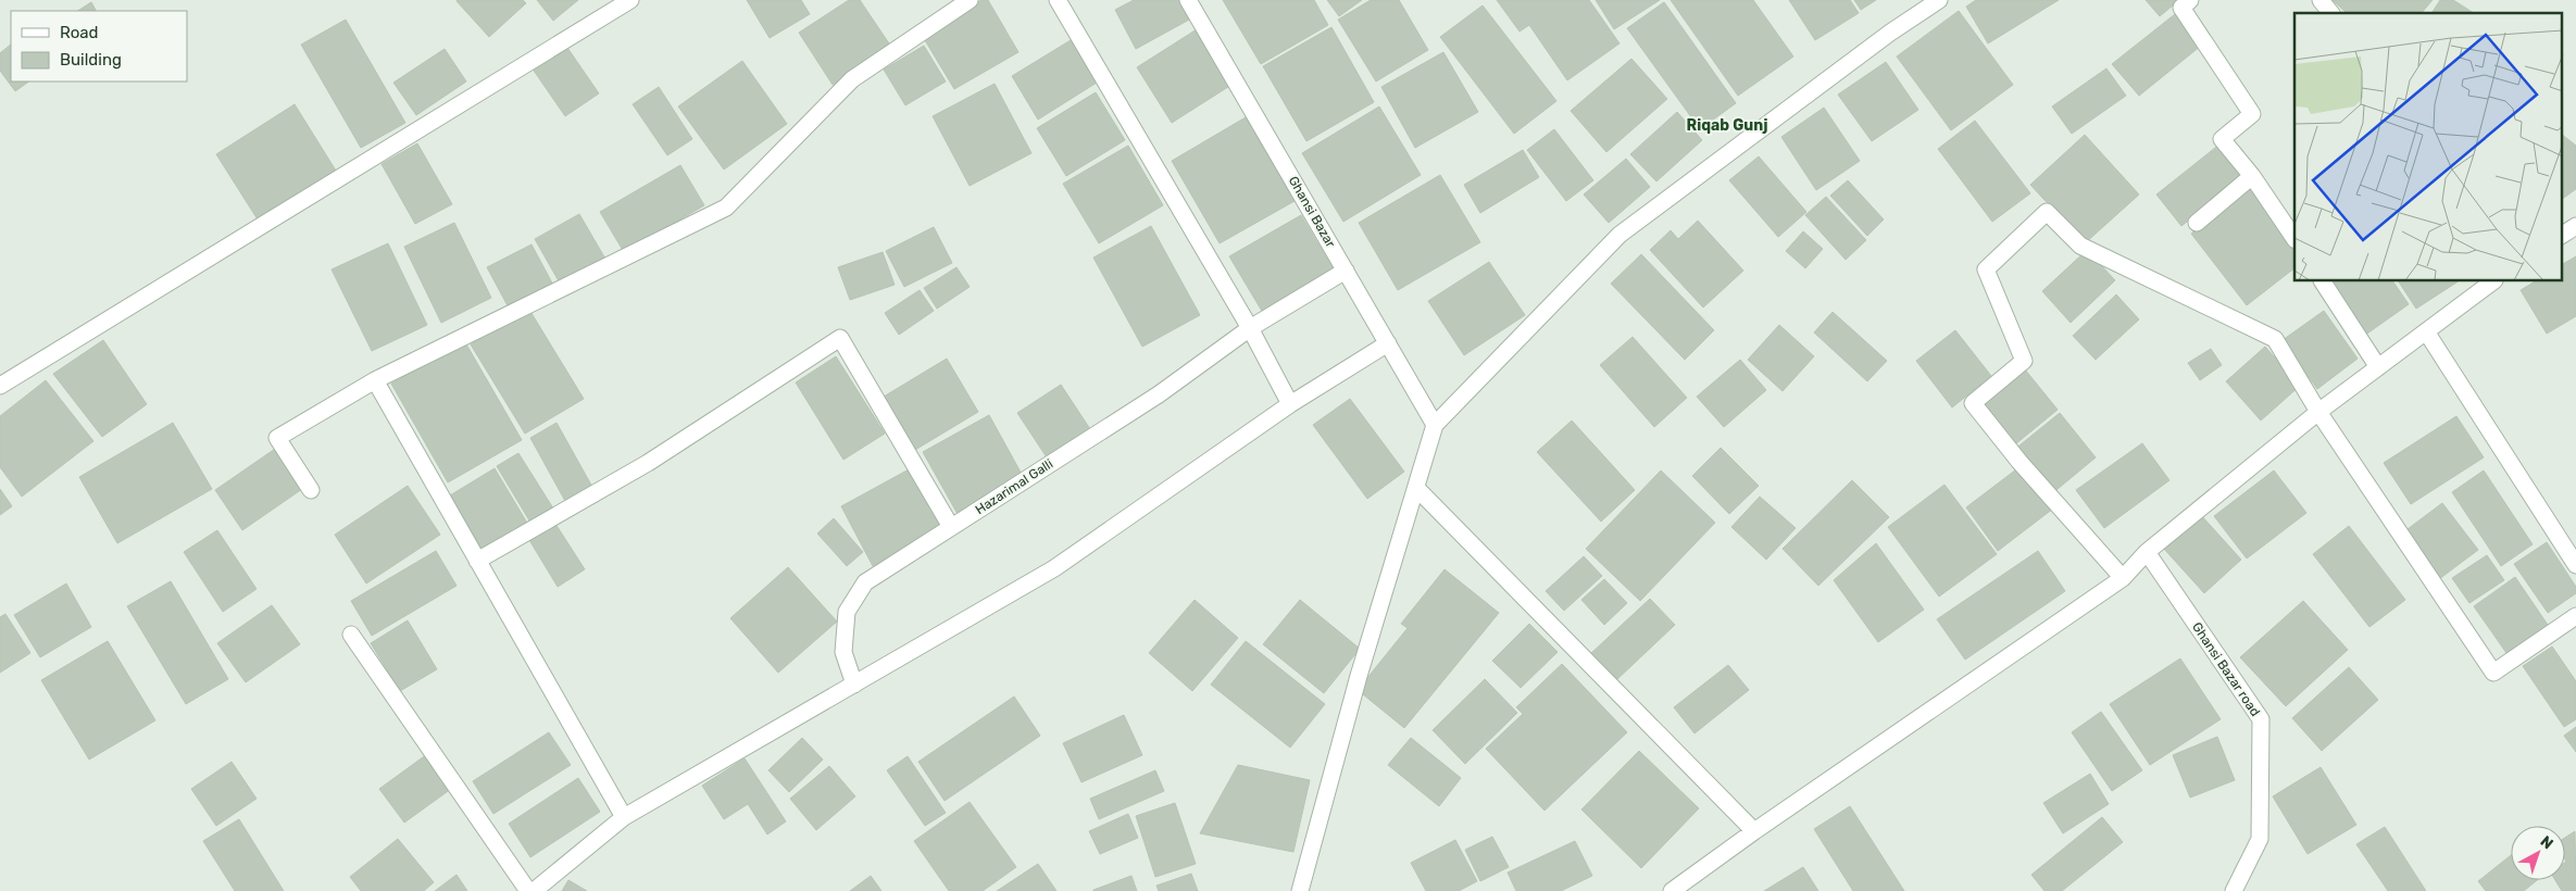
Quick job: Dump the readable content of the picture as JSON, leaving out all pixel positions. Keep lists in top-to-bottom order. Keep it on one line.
{"streets":{"street":["Ghansi Bazar","Hazarimal Galli","Ghansi Bazar road"]},"crossings":[["Ghansi Bazar","Hazarimal Galli"]],"districts":["Riqab Gunj"],"legend":["Road","Building"],"north":"top right"}
